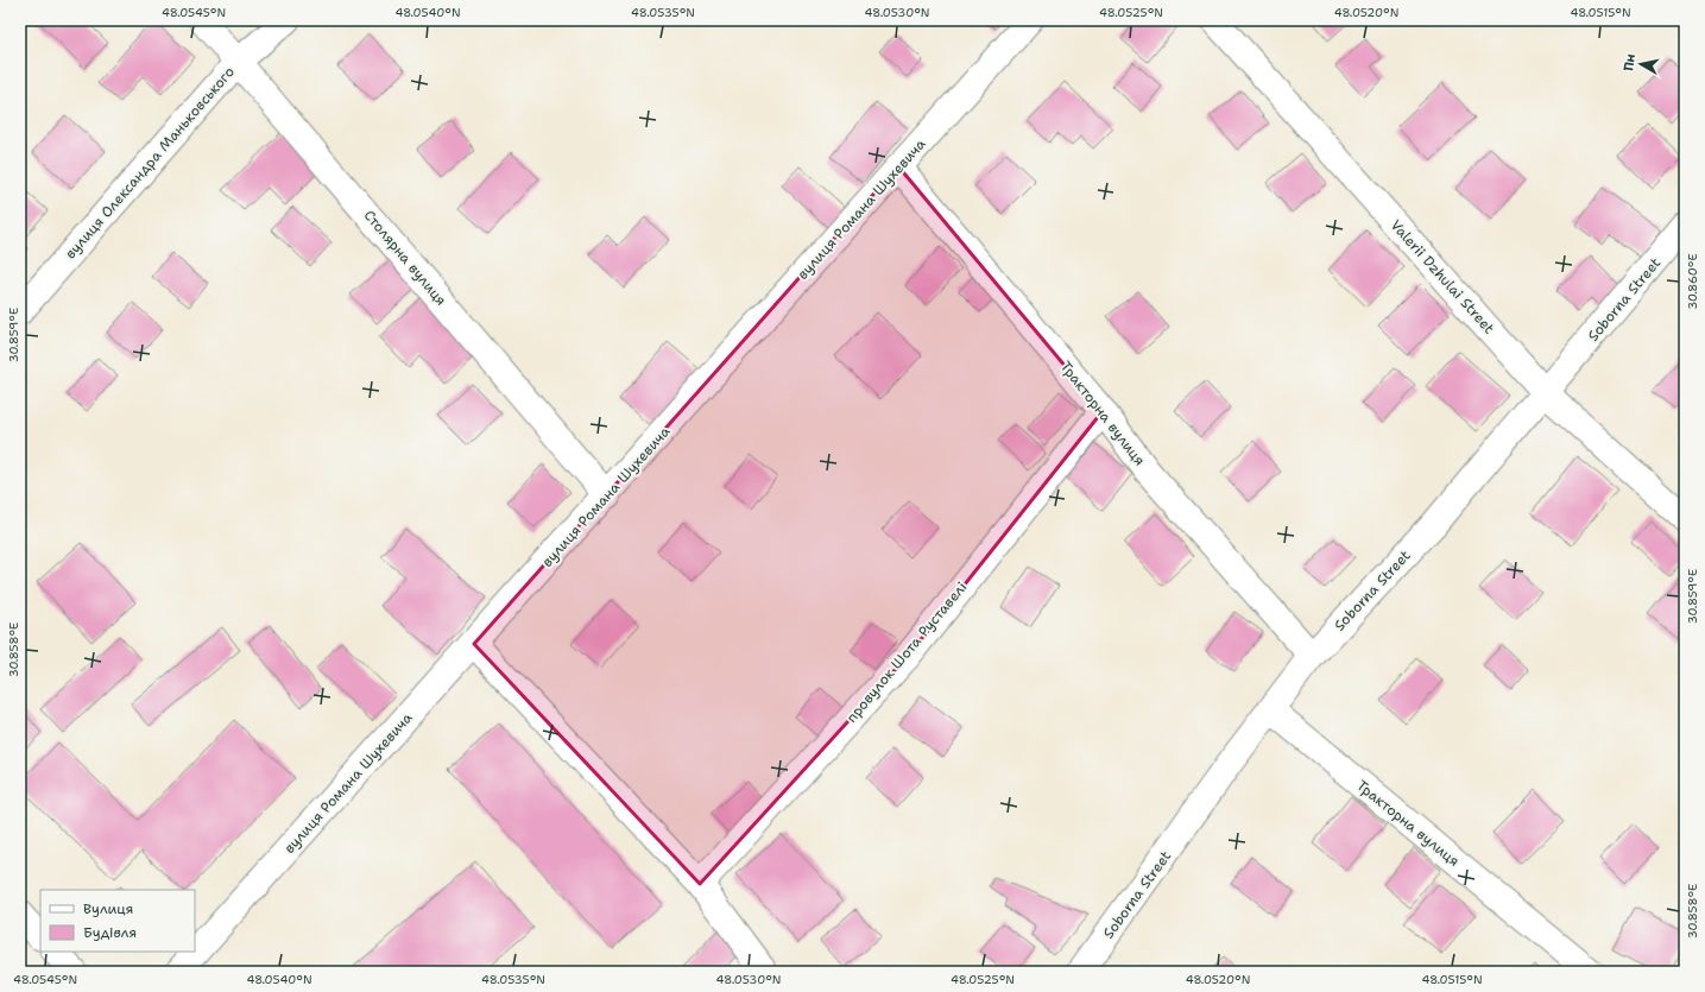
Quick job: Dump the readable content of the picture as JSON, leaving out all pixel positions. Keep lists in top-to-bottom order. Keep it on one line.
{"streets":{"street":["вулиця Олександра Маньковського","вулиця Романа Шухевича","Столярна вулиця","Valerii Dzhulai Street","Soborna Street","Тракторна вулиця","провулок Шота Руставелі"]},"crossings":[["вулиця Олександра Маньковського","Столярна вулиця"],["вулиця Романа Шухевича","Столярна вулиця"],["вулиця Романа Шухевича","Тракторна вулиця"],["Valerii Dzhulai Street","Soborna Street"],["Soborna Street","Тракторна вулиця"],["Тракторна вулиця","провулок Шота Руставелі"]],"legend":["Вулиця","Будівля"],"north":"left","coordinates":["48.0545°N","48.0540°N","48.0535°N","48.0530°N","48.0525°N","48.0520°N","48.0515°N","30.860°E","30.859°E","30.858°E"]}
